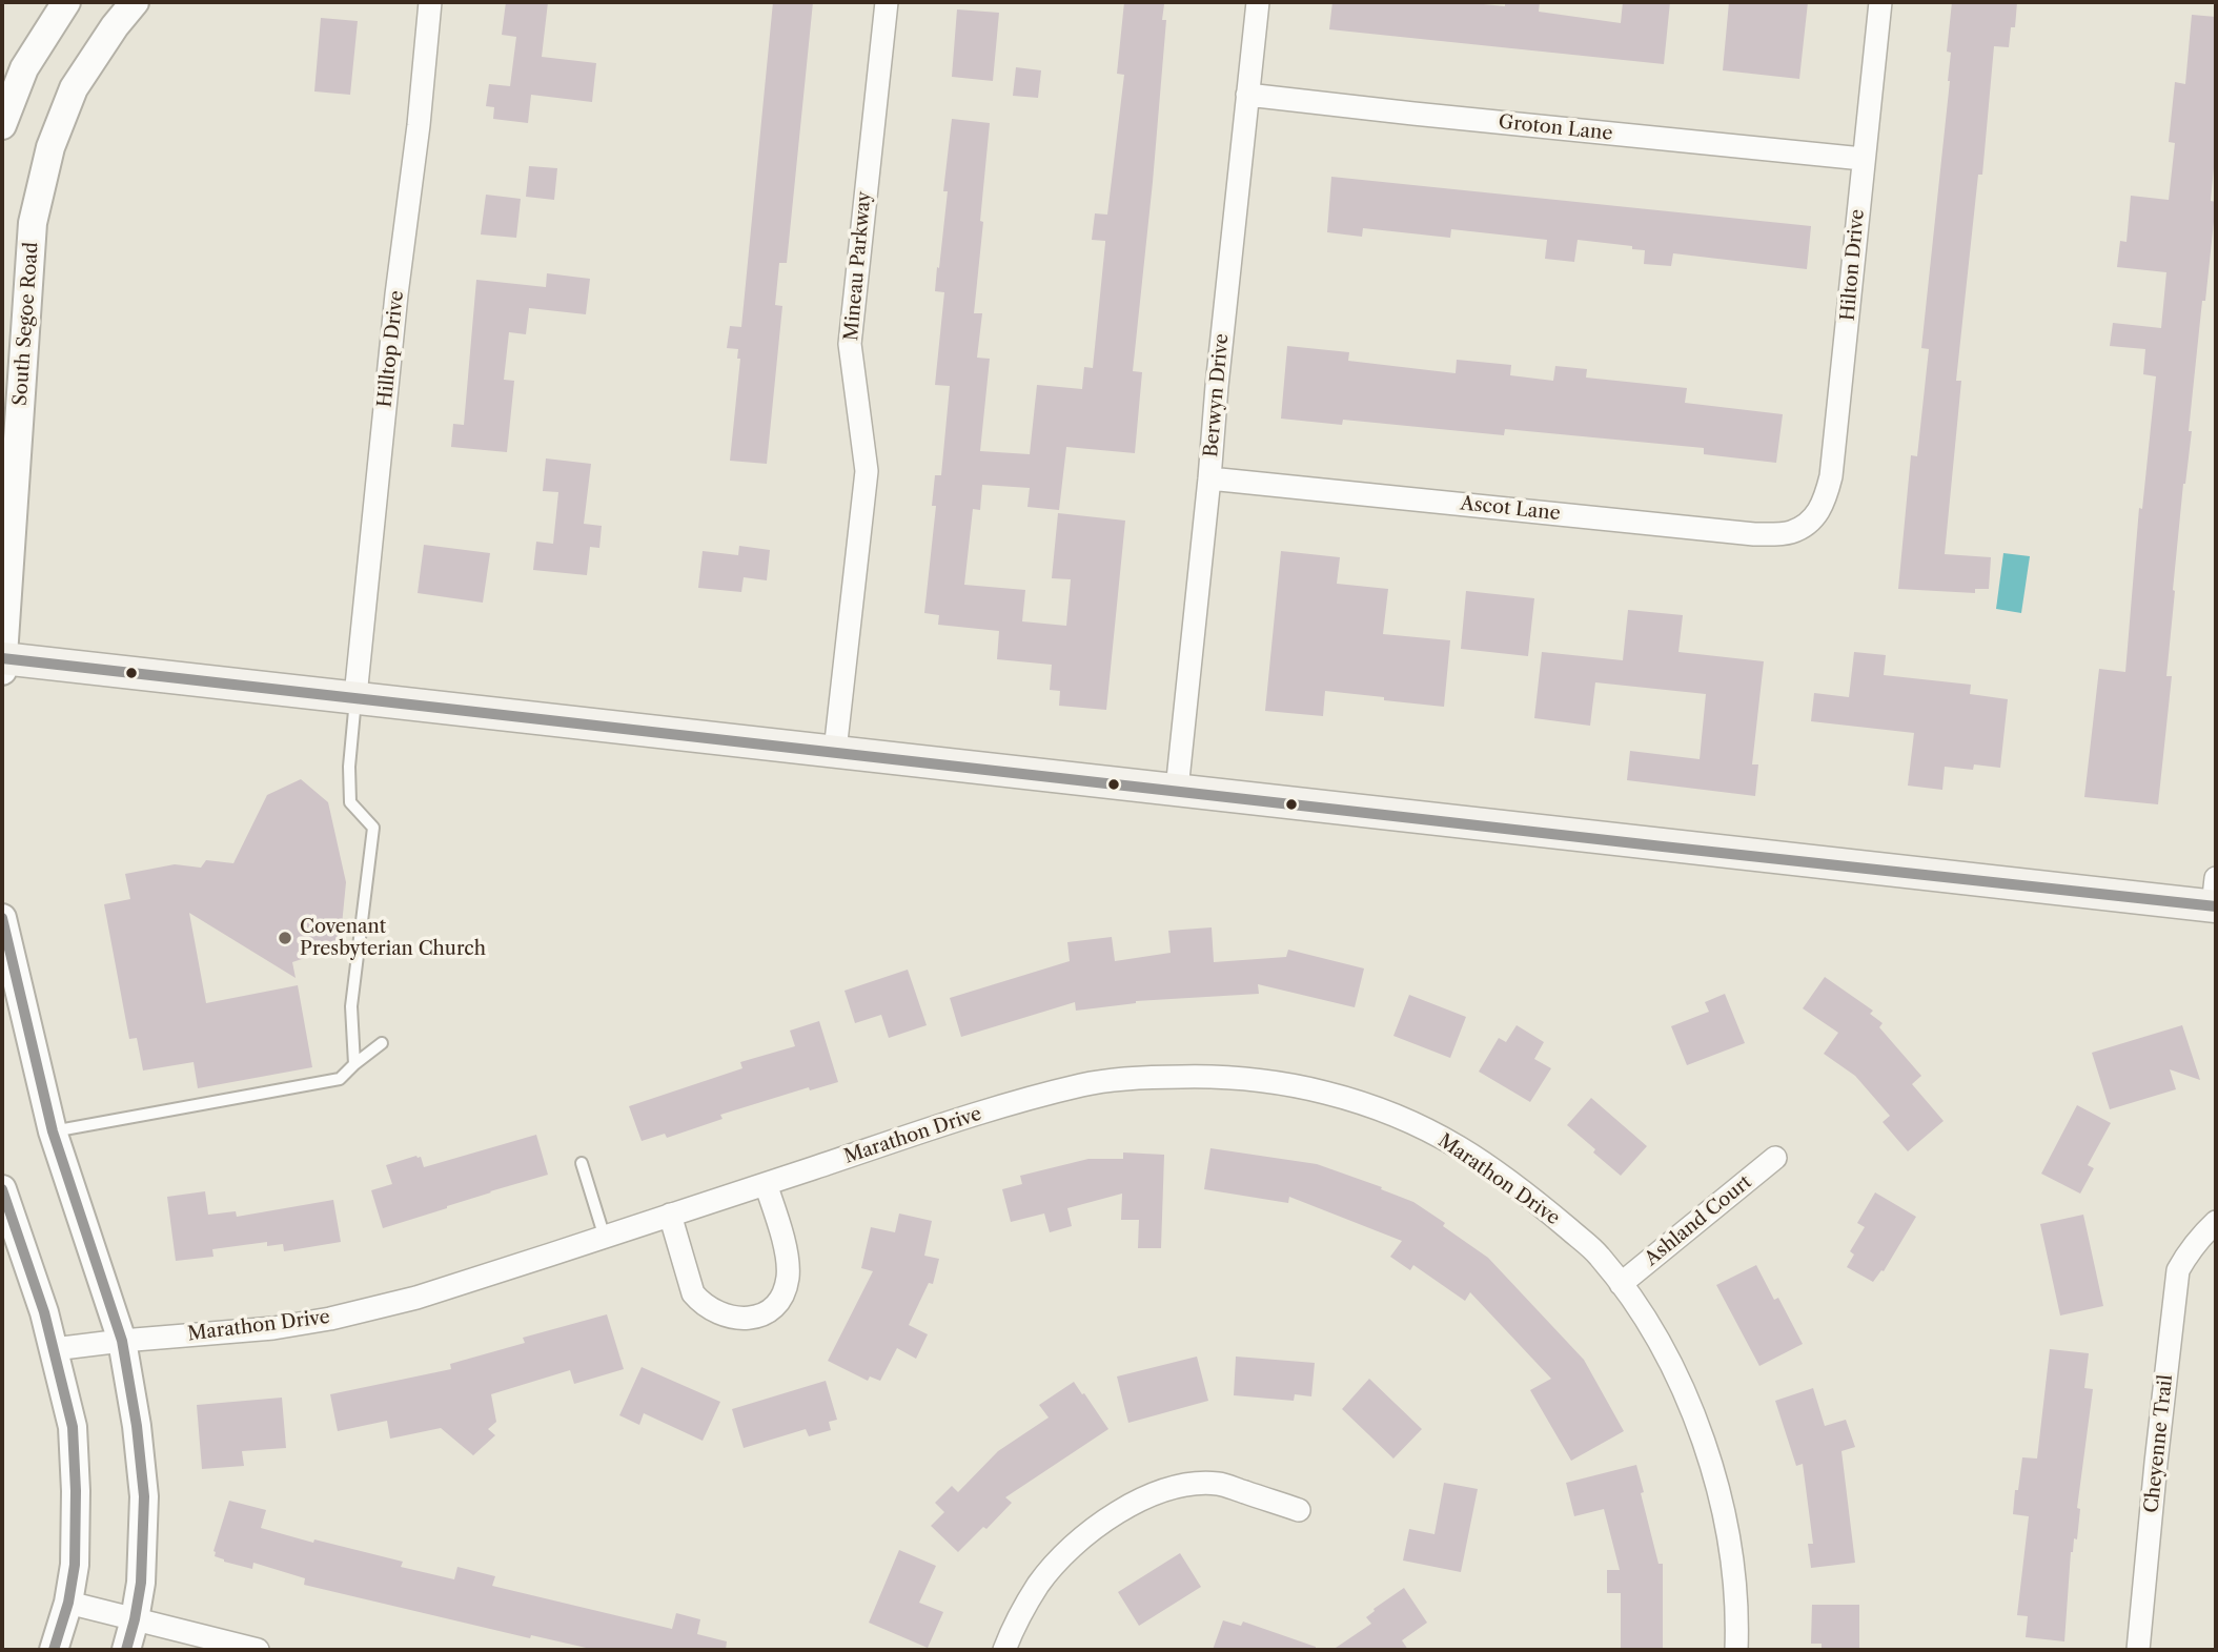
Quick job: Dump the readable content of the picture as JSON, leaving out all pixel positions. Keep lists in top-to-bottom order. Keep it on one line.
{"streets":{"street":["Groton Lane","Hilton Drive","Mineau Parkway","South Segoe Road","Hilltop Drive","Berwyn Drive","Ascot Lane","Marathon Drive","Ashland Court","Cheyenne Trail"]},"crossings":[["Groton Lane","Hilton Drive"],["Groton Lane","Berwyn Drive"],["Hilton Drive","Ascot Lane"],["Berwyn Drive","Ascot Lane"],["Marathon Drive","Ashland Court"]],"places":["Covenant Presbyterian Church"]}
